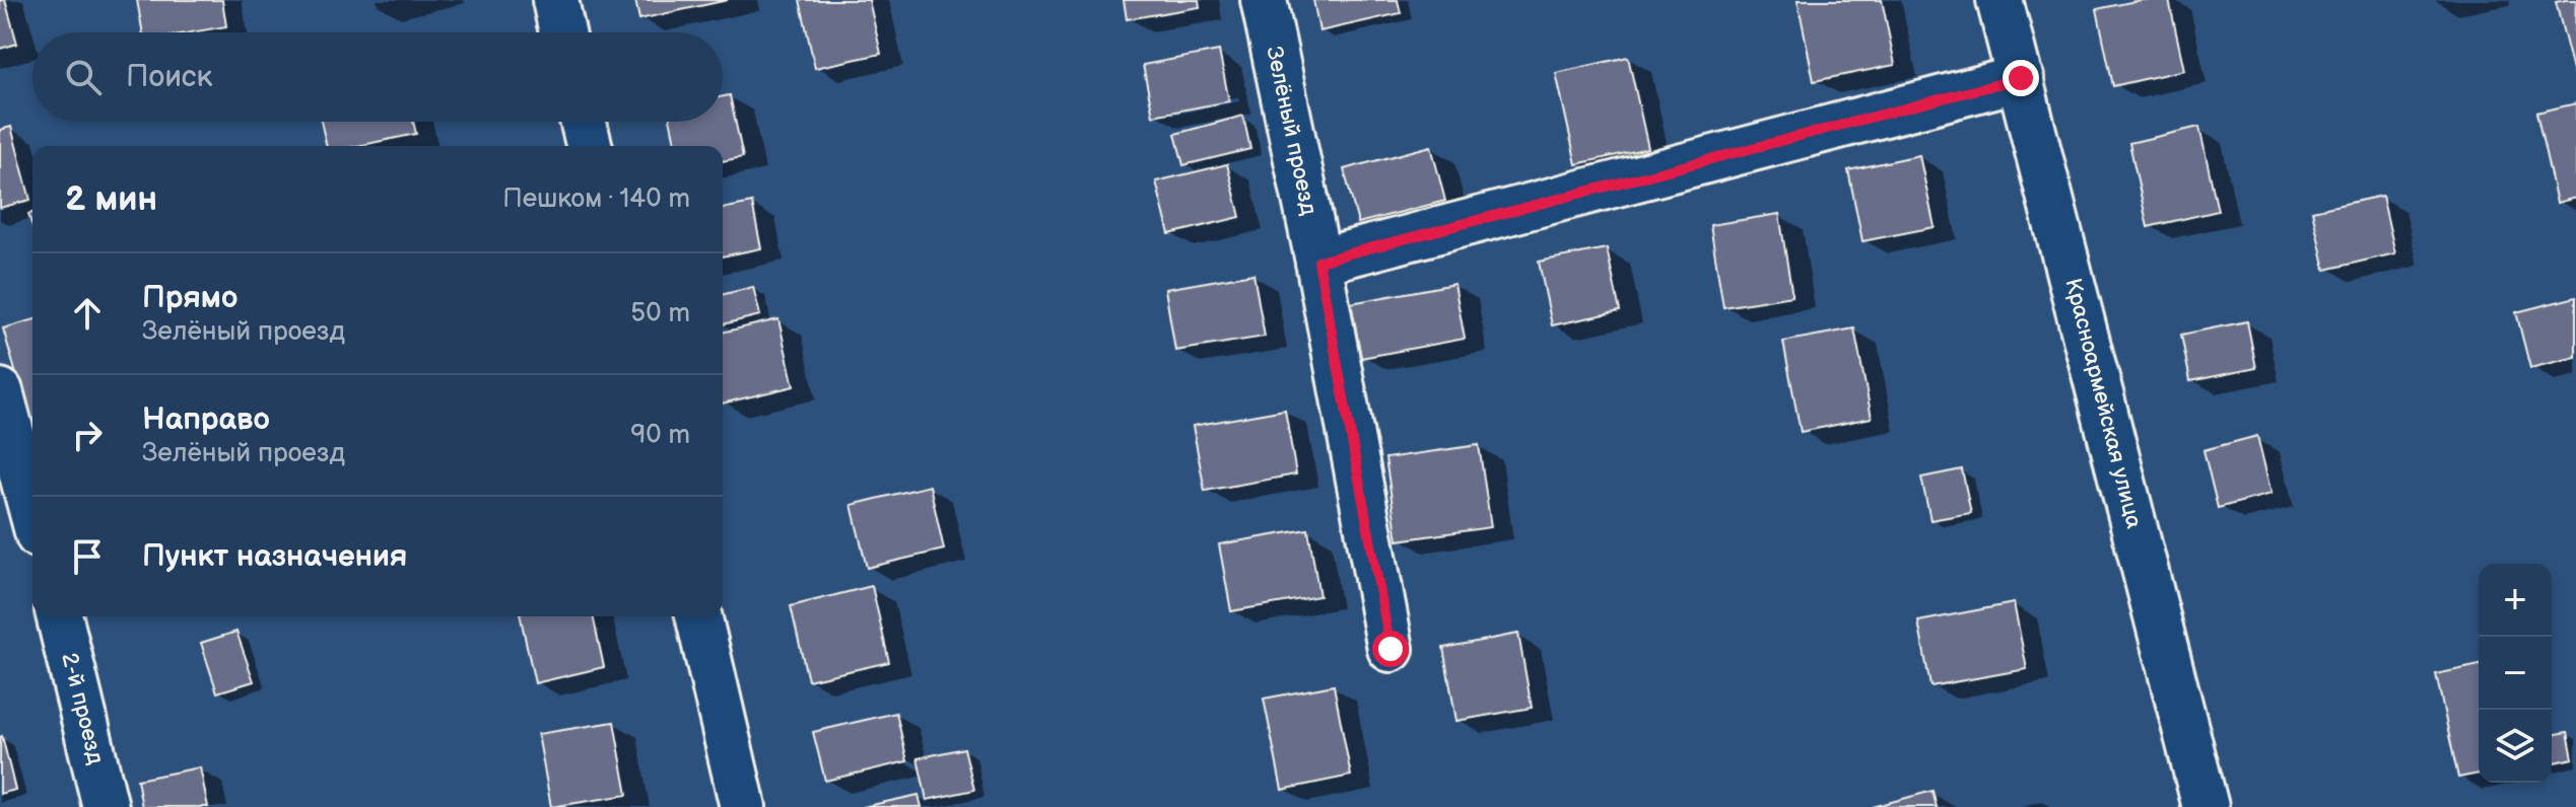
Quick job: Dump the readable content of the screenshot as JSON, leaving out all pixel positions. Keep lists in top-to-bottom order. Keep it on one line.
{"streets":{"street":["Зелёный проезд","Красноармейская улица","2-й проезд"]},"page":{"search":"Поиск","heading":["2 мин","Пешком · 140 m"],"list":[["Прямо","Зелёный проезд","50 m"],["Направо","Зелёный проезд","90 m"],"Пункт назначения"],"map_buttons":["+","−"]}}
